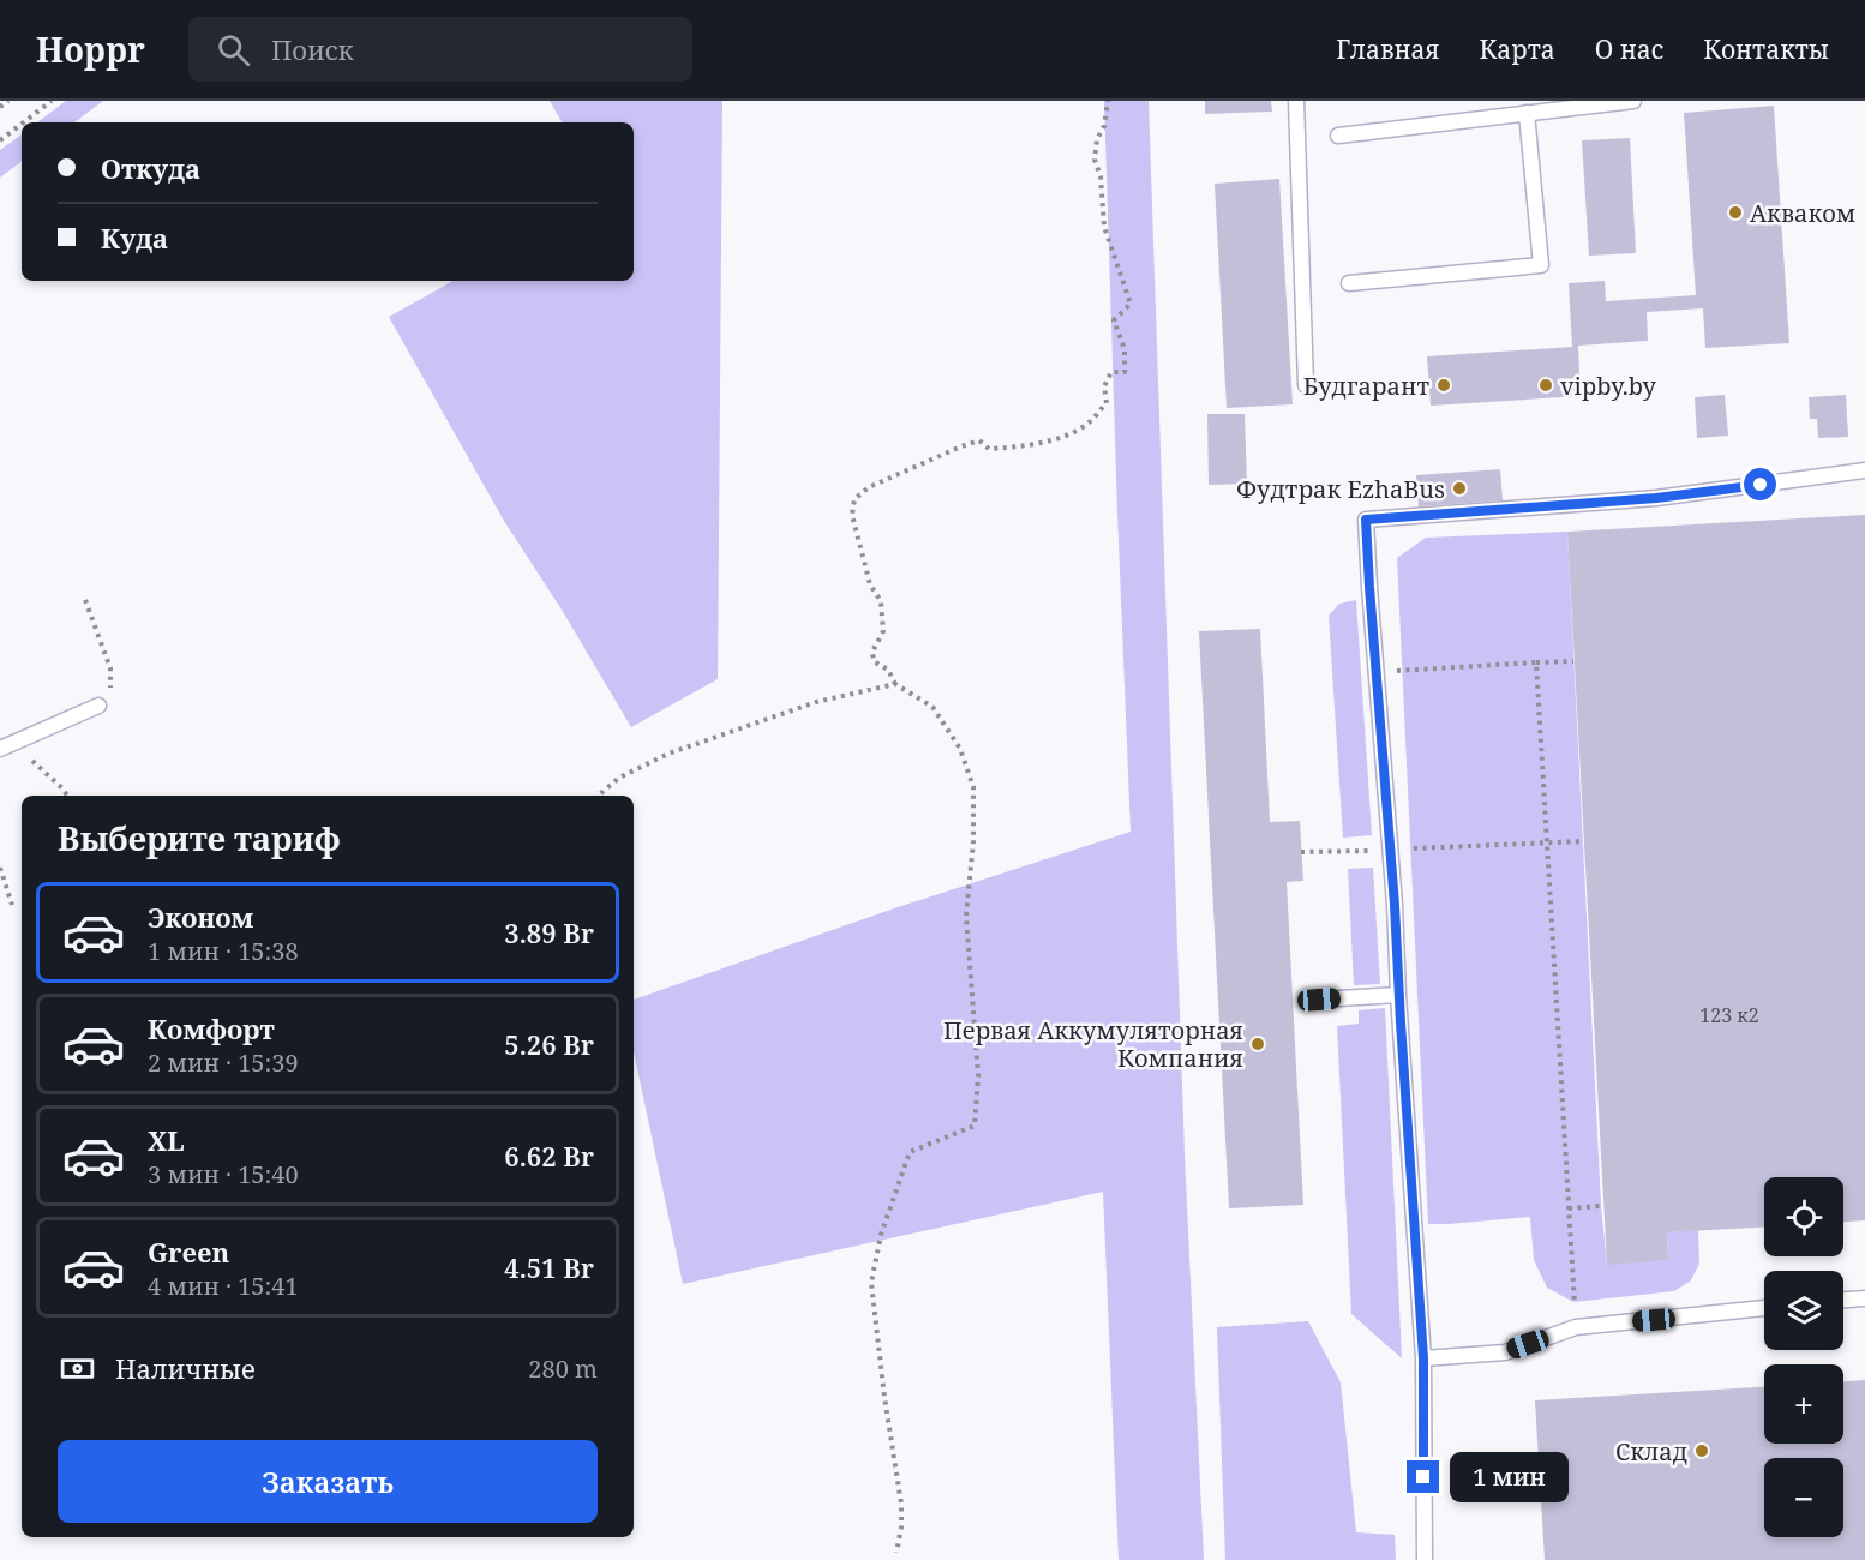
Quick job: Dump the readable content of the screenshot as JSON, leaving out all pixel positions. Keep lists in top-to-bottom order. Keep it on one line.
{"places":["Акваком","Будгарант","vipby.by","Фудтрак EzhaBus","Первая Аккумуляторная Компания","Склад"],"house_numbers":["123 к2"],"page":{"header":"Hoppr","search":"Поиск","nav":["Главная","Карта","О нас","Контакты"],"banner":["Откуда","Куда"],"heading":"Выберите тариф","list":[{"name":"Эконом","note":"1 мин · 15:38","value":"3.89 Br"},{"name":"Комфорт","note":"2 мин · 15:39","value":"5.26 Br"},{"name":"XL","note":"3 мин · 15:40","value":"6.62 Br"},{"name":"Green","note":"4 мин · 15:41","value":"4.51 Br"}],"map_buttons":["+","−"],"pay":["Наличные","280 m"],"buttons":"Заказать","bubble":"1 мин"}}
